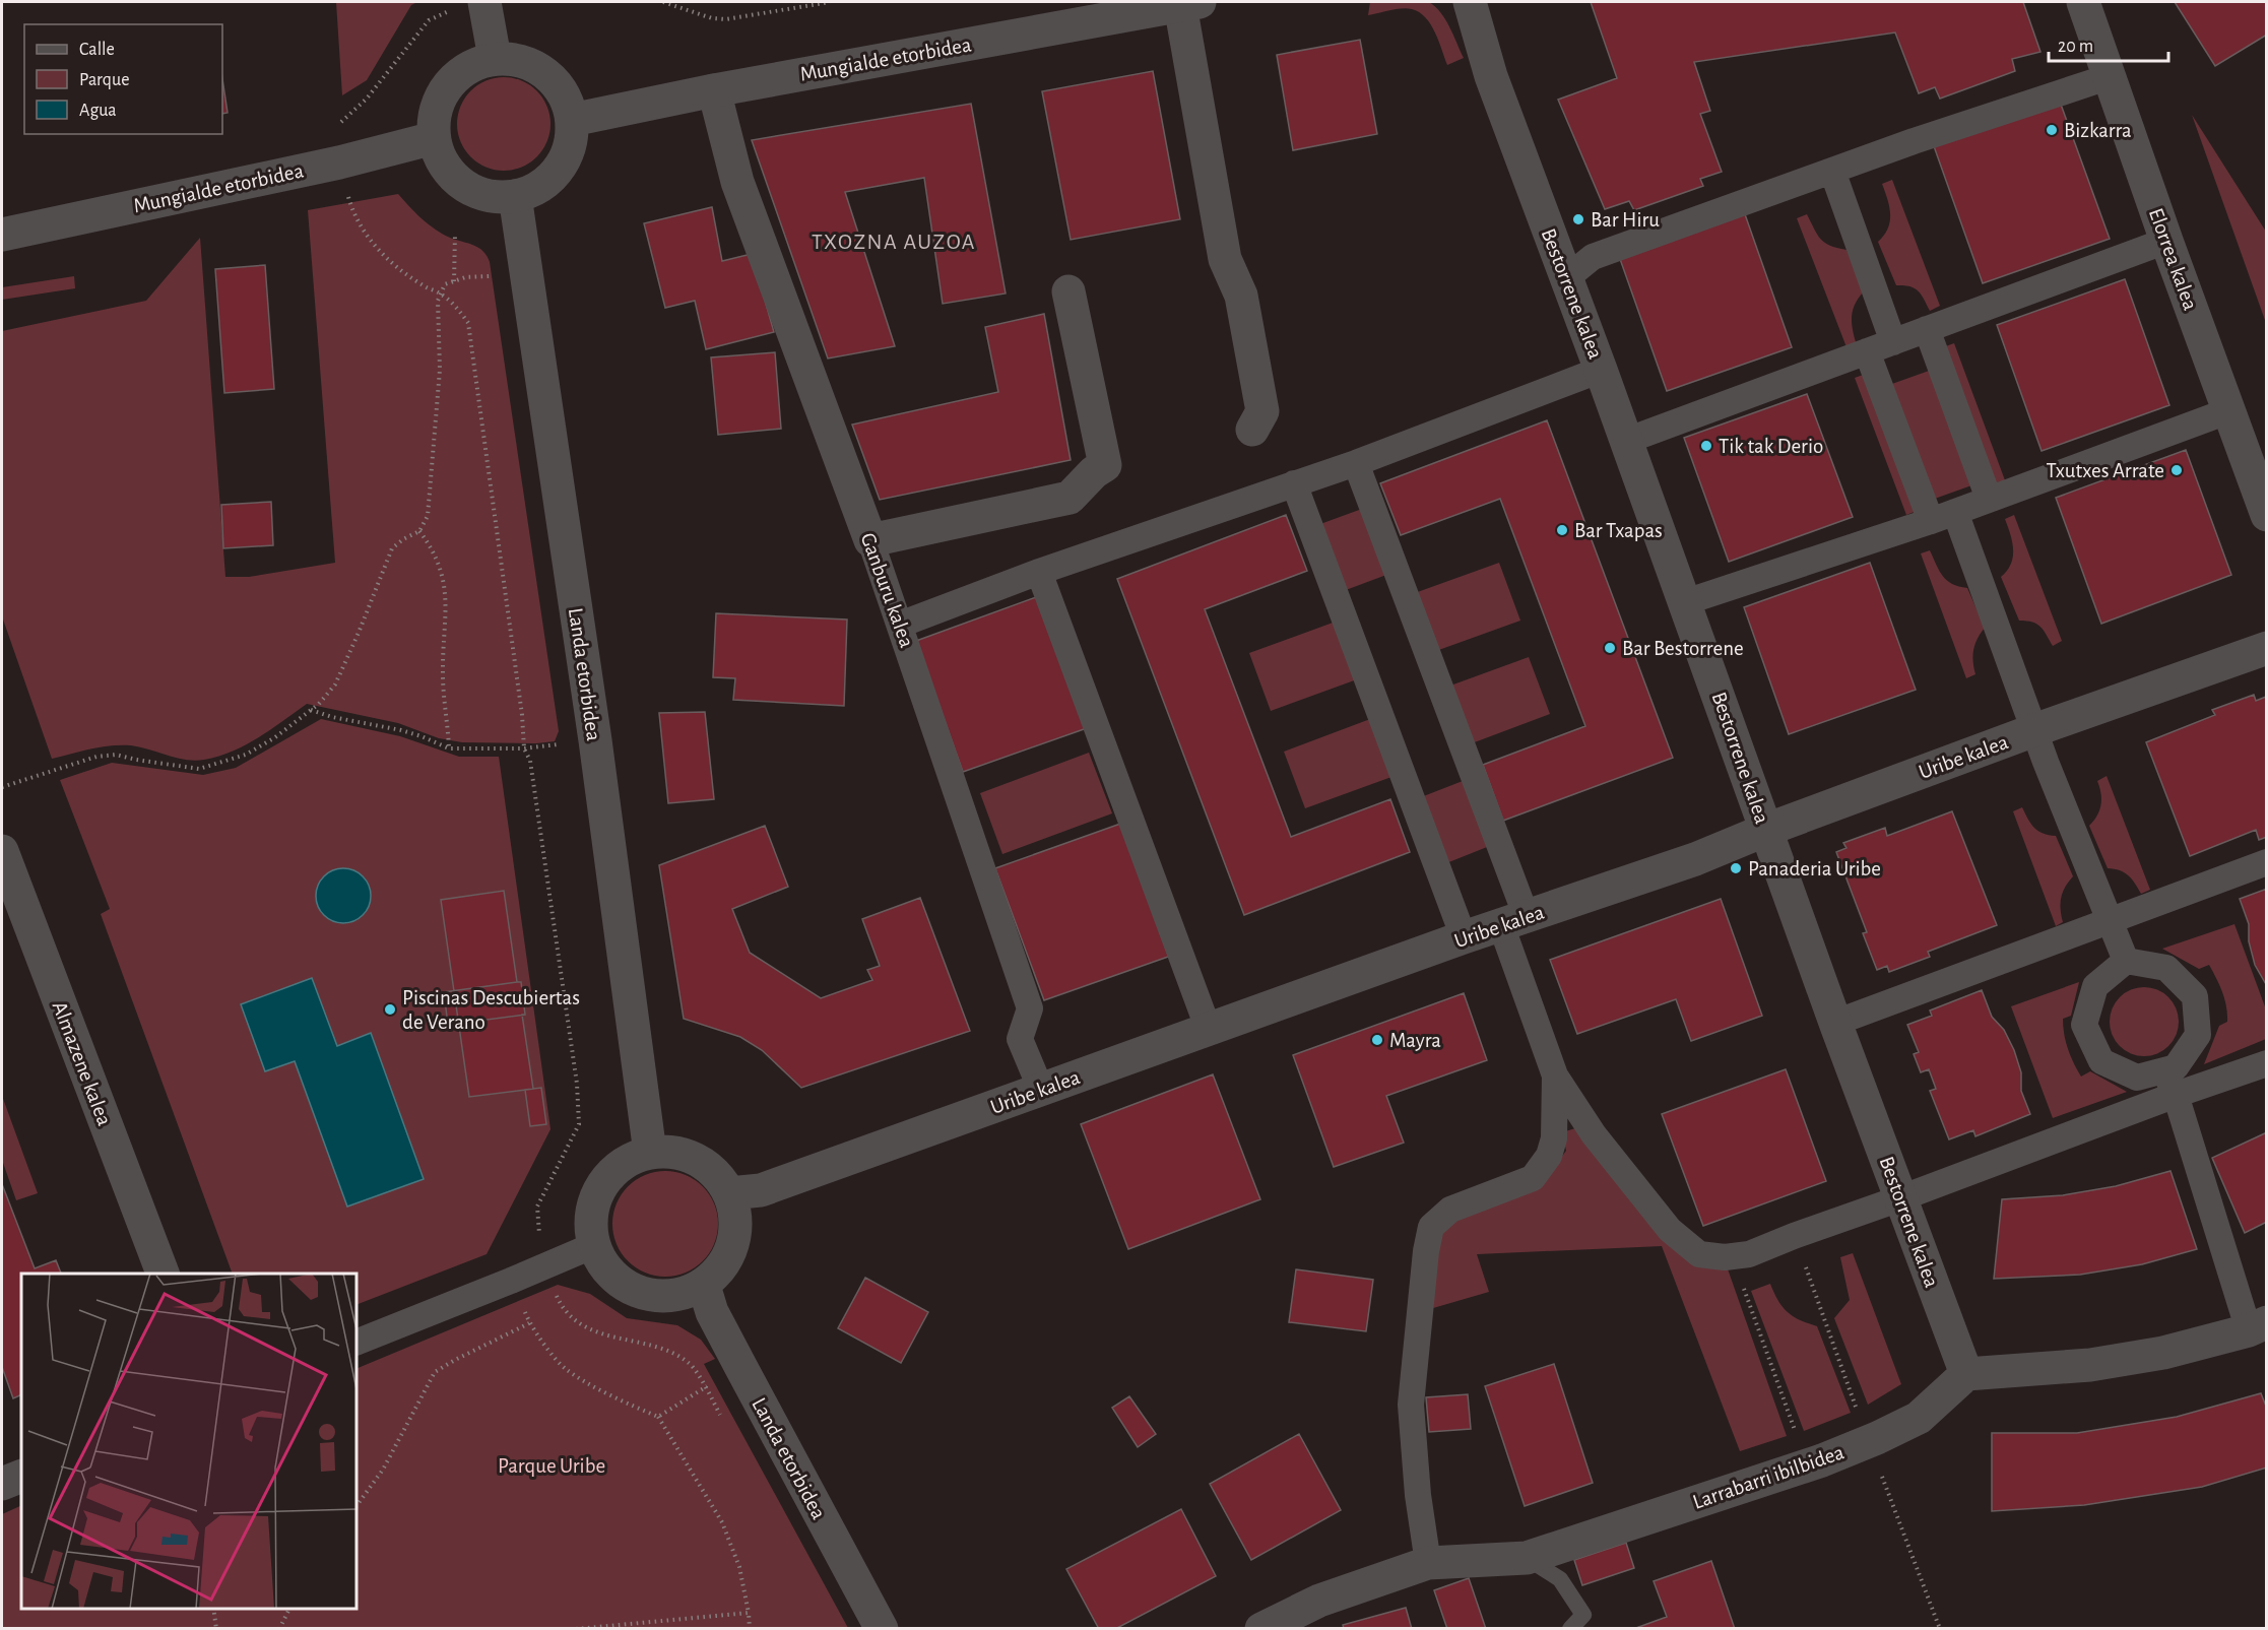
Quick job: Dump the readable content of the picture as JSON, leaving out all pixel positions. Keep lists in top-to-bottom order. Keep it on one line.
{"streets":{"street":["Mungialde etorbidea","Elorrea kalea","Bestorrene kalea","Ganburu kalea","Landa etorbidea","Uribe kalea","Almazene kalea","Larrabarri ibilbidea"]},"crossings":[["Mungialde etorbidea","Ganburu kalea"],["Mungialde etorbidea","Landa etorbidea"],["Bestorrene kalea","Uribe kalea"],["Bestorrene kalea","Larrabarri ibilbidea"],["Ganburu kalea","Uribe kalea"],["Landa etorbidea","Uribe kalea"]],"districts":["TXOZNA AUZOA"],"parks":["Parque Uribe"],"places":["Bizkarra","Bar Hiru","Tik tak Derio","Txutxes Arrate","Bar Txapas","Bar Bestorrene","Panaderia Uribe","Piscinas Descubiertas de Verano","Mayra"],"legend":["Calle","Parque","Agua"],"scale_bar":"20 m"}
